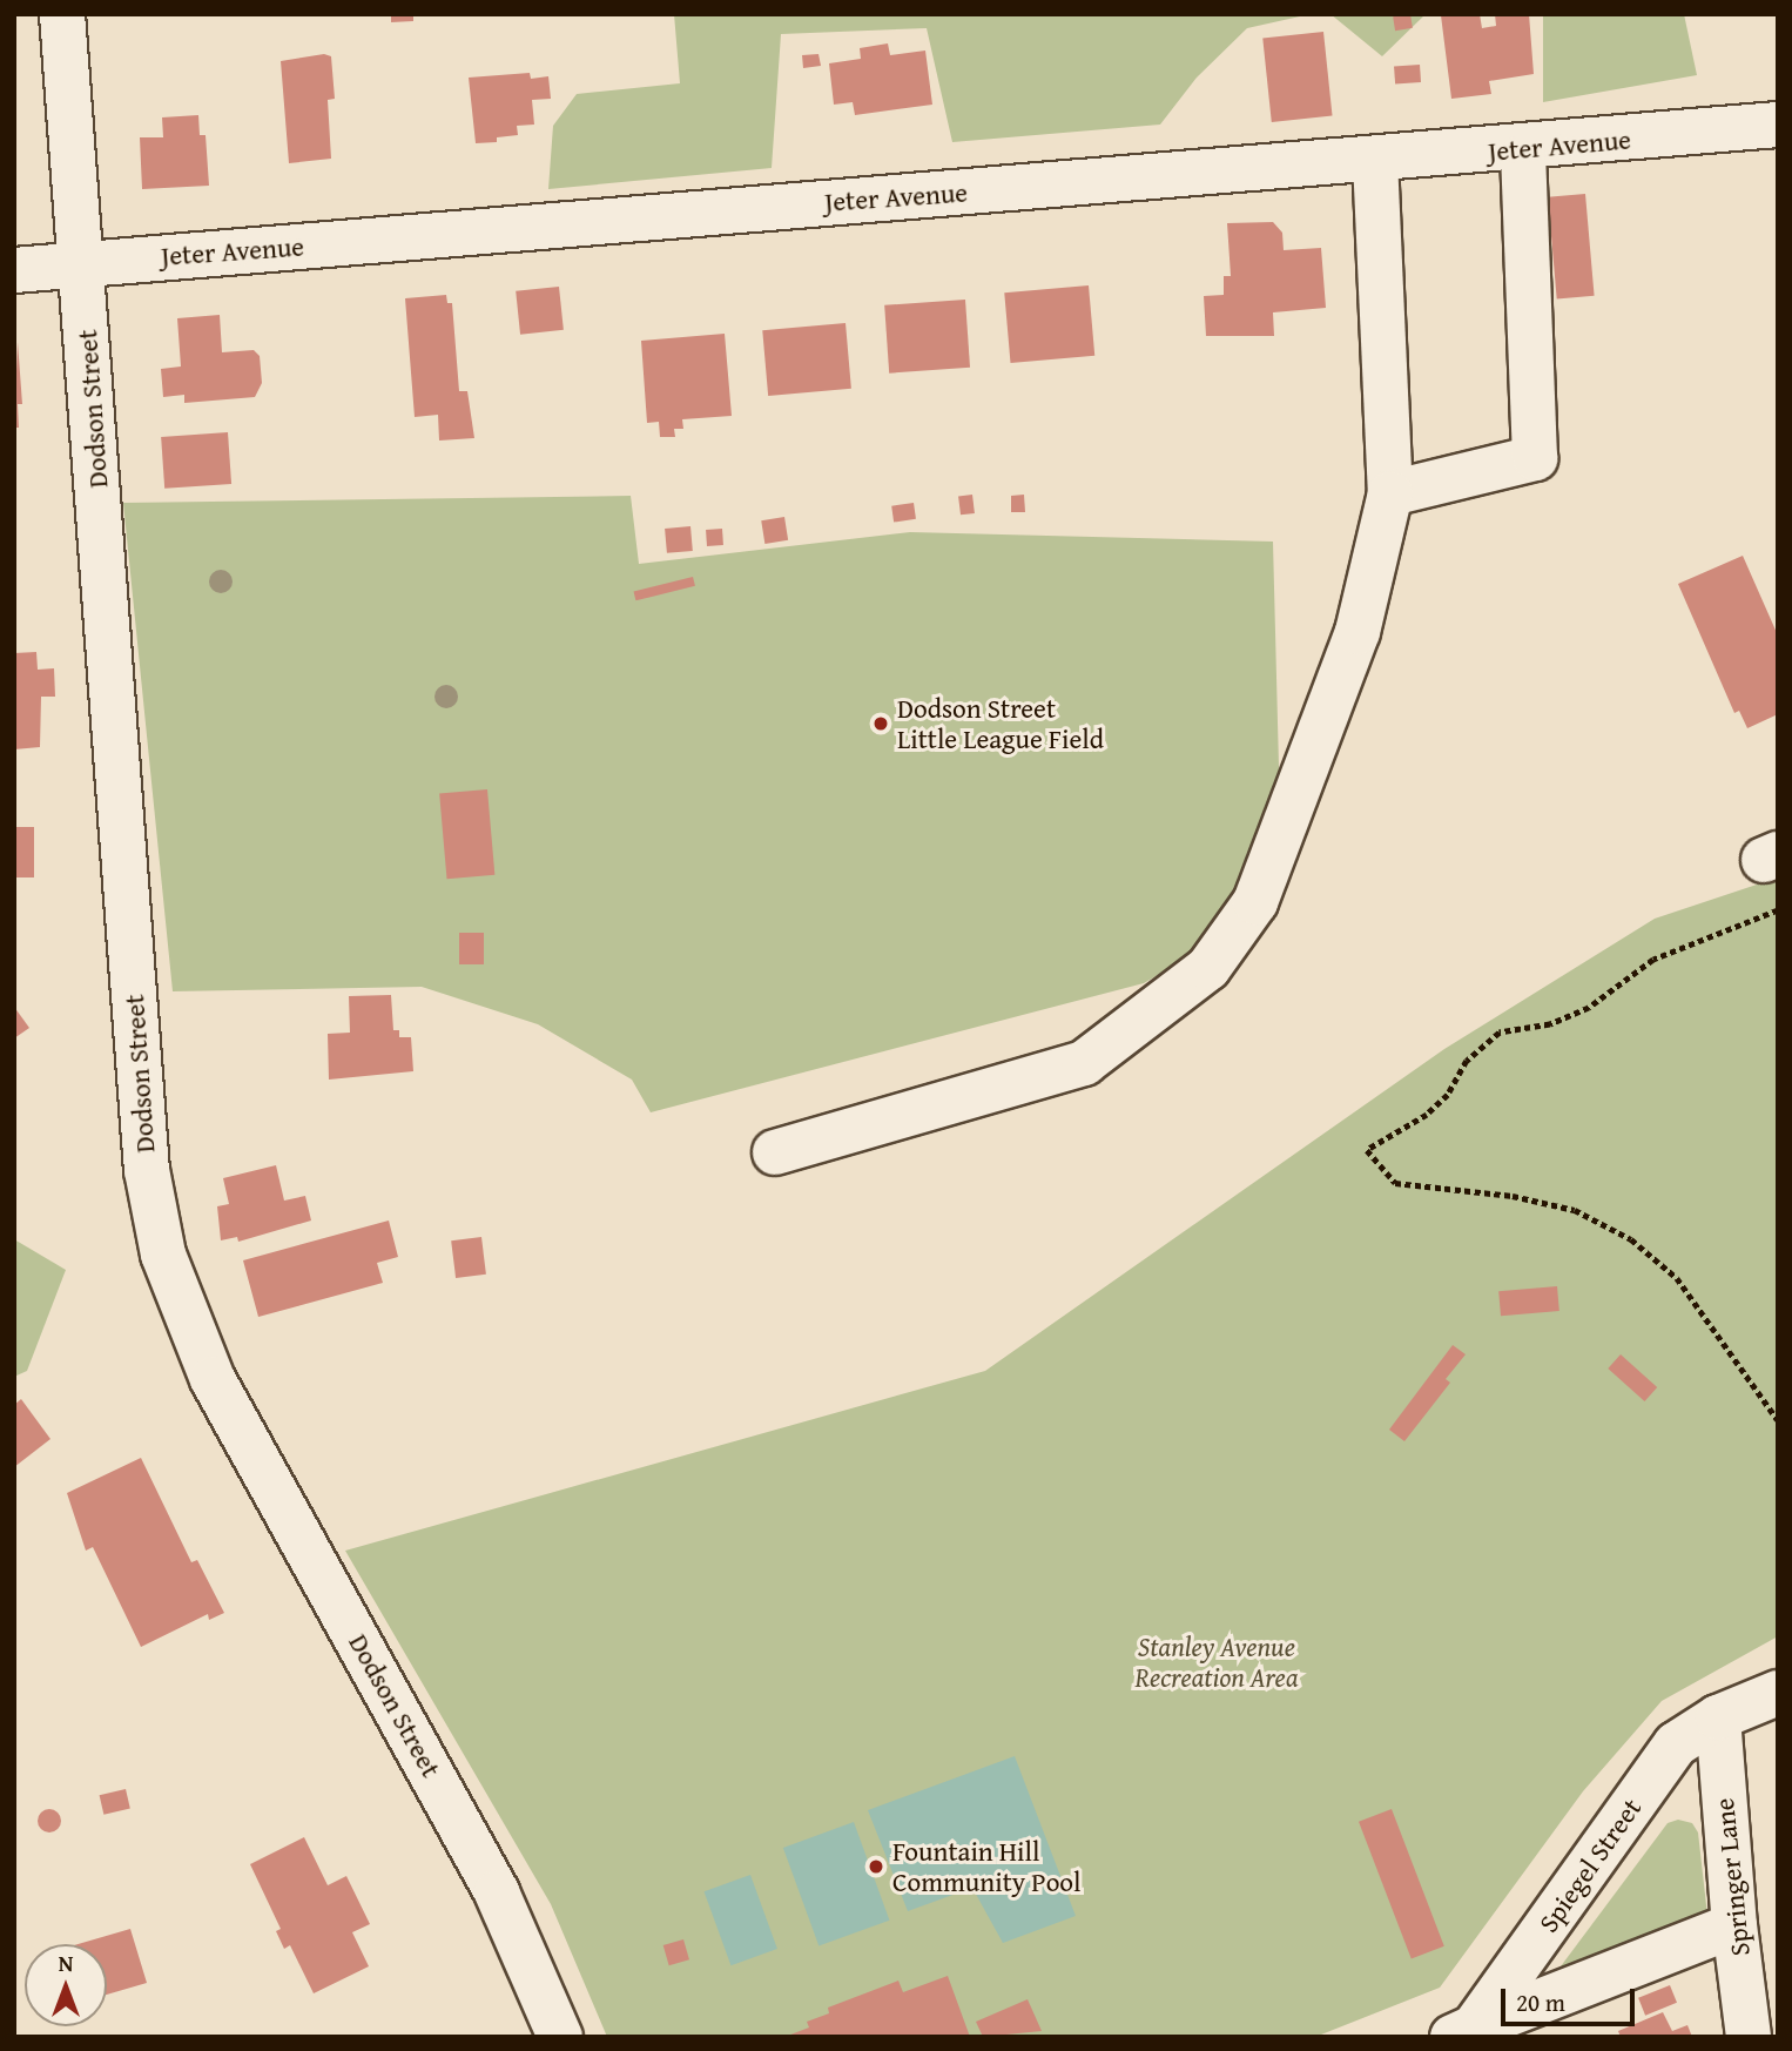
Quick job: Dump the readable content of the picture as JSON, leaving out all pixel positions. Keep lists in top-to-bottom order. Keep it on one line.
{"streets":{"street":["Jeter Avenue","Dodson Street","Spiegel Street","Springer Lane"]},"crossings":[["Jeter Avenue","Dodson Street"],["Spiegel Street","Springer Lane"]],"parks":["Stanley Avenue Recreation Area"],"places":["Dodson Street Little League Field","Fountain Hill Community Pool"],"scale_bar":"20 m","north":"top"}
